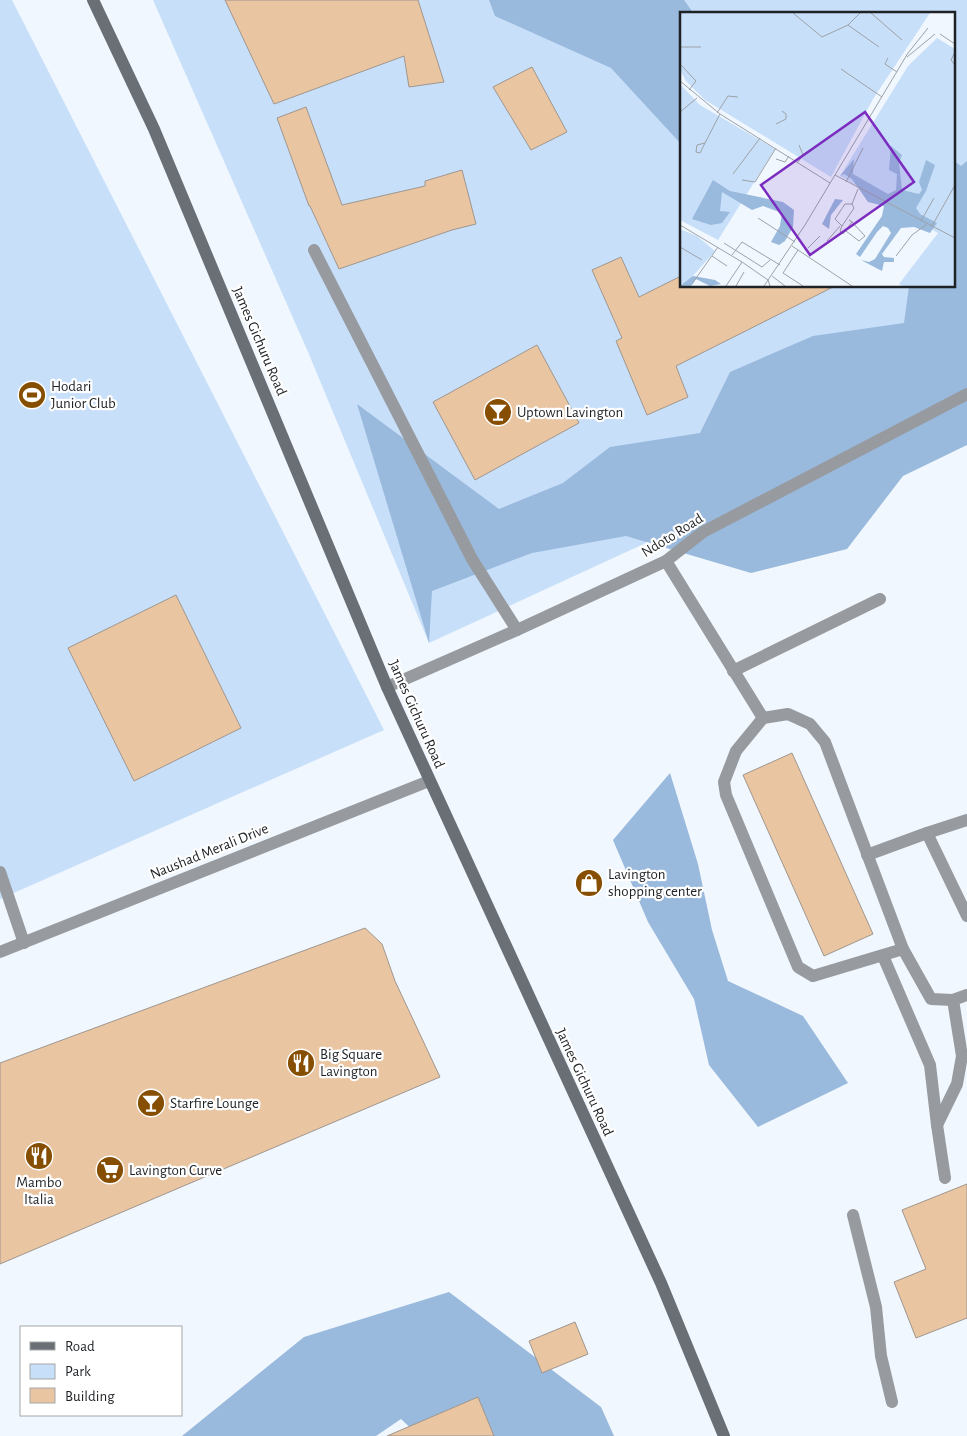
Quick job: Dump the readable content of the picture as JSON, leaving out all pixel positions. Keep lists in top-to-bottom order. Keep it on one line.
{"streets":{"main road":["James Gichuru Road"],"street":["Ndoto Road","Naushad Merali Drive"]},"crossings":[["James Gichuru Road","Ndoto Road"],["James Gichuru Road","Naushad Merali Drive"]],"places":{"sports":["Hodari Junior Club"],"bar":["Uptown Lavington","Starfire Lounge"],"shop":["Lavington shopping center"],"restaurant":["Big Square Lavington","Mambo Italia"],"supermarket":["Lavington Curve"]},"legend":["Road","Park","Building"]}
